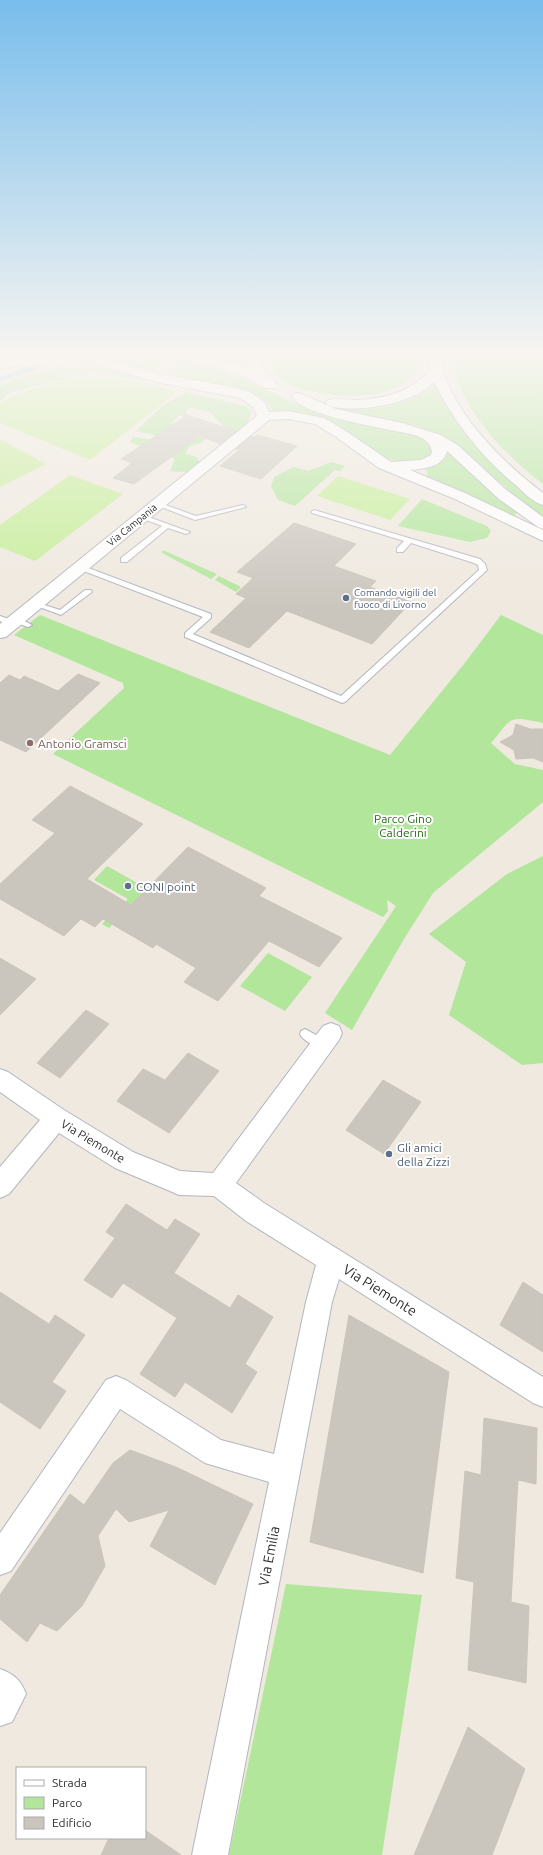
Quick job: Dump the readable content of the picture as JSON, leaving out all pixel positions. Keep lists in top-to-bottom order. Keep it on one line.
{"streets":{"main road":["Via Campania"],"street":["Via Piemonte","Via Emilia"]},"crossings":[["Via Piemonte","Via Emilia"]],"parks":["Parco Gino Calderini"],"places":["Comando vigili del fuoco di Livorno","Antonio Gramsci","CONI point","Gli amici della Zizzi"],"legend":["Strada","Parco","Edificio"]}
